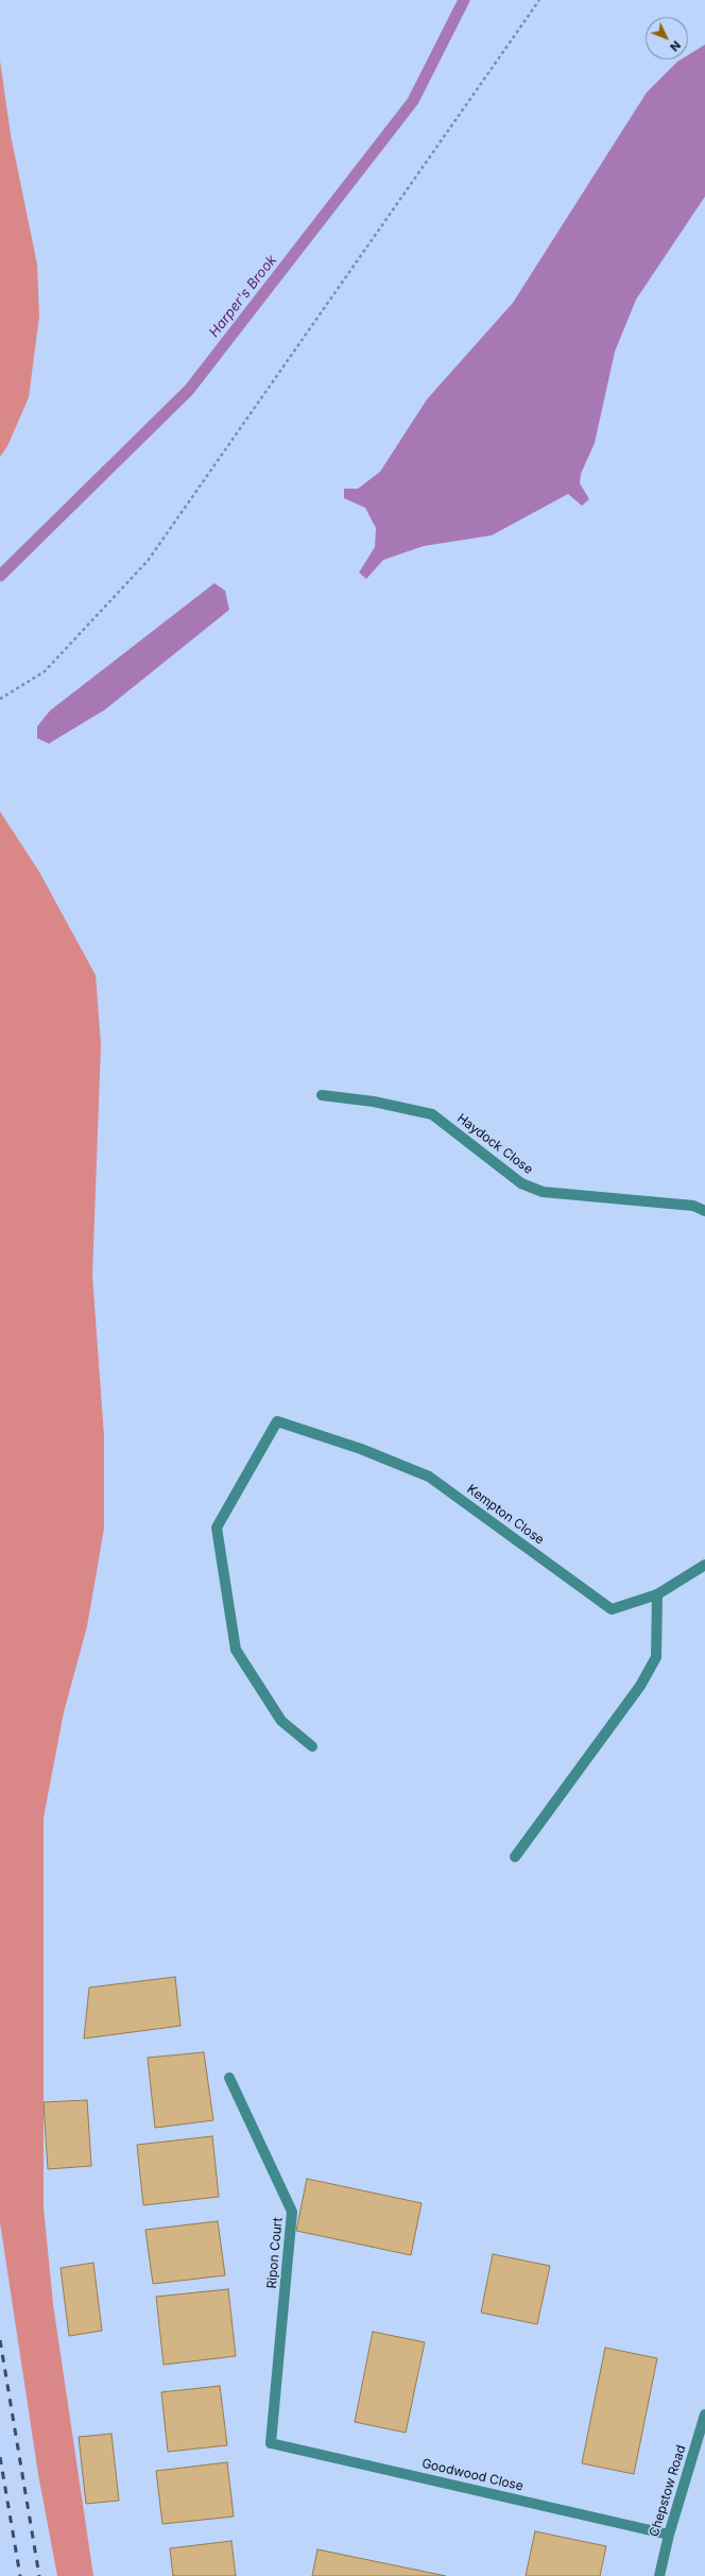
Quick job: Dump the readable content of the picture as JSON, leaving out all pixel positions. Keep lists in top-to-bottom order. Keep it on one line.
{"streets":{"street":["Haydock Close","Kempton Close","Ripon Court","Goodwood Close","Chepstow Road"]},"crossings":[["Ripon Court","Goodwood Close"],["Goodwood Close","Chepstow Road"]],"water":["Harper's Brook"],"north":"bottom right"}
